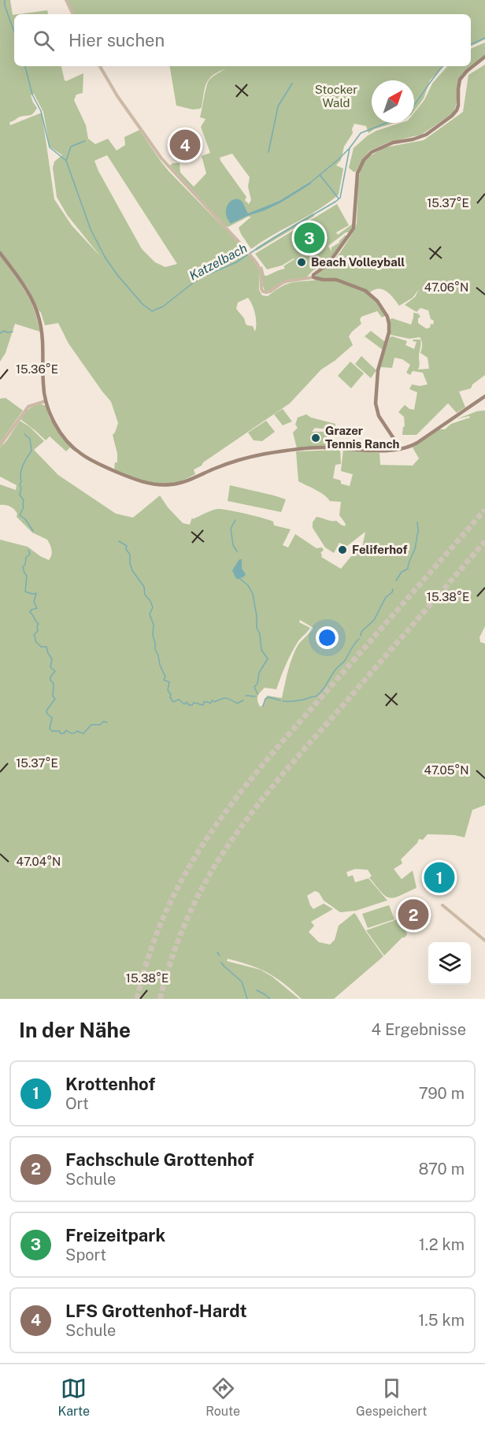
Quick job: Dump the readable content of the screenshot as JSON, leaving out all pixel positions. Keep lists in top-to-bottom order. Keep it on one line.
{"water":["Katzelbach"],"parks":["Stocker Wald"],"places":["Beach Volleyball","Grazer Tennis Ranch","Feliferhof"],"north":"top right","page":{"search":"Hier suchen","pins":["4","3","1","2"],"heading":["In der Nähe","4 Ergebnisse"],"list":[{"mark":"1","name":"Krottenhof","note":"Ort","value":"790 m"},{"mark":"2","name":"Fachschule Grottenhof","note":"Schule","value":"870 m"},{"mark":"3","name":"Freizeitpark","note":"Sport","value":"1.2 km"},{"mark":"4","name":"LFS Grottenhof-Hardt","note":"Schule","value":"1.5 km"}],"nav":["Karte","Route","Gespeichert"]},"coordinates":["15.37°E","47.06°N","15.36°E","15.38°E","47.05°N","47.04°N"]}
